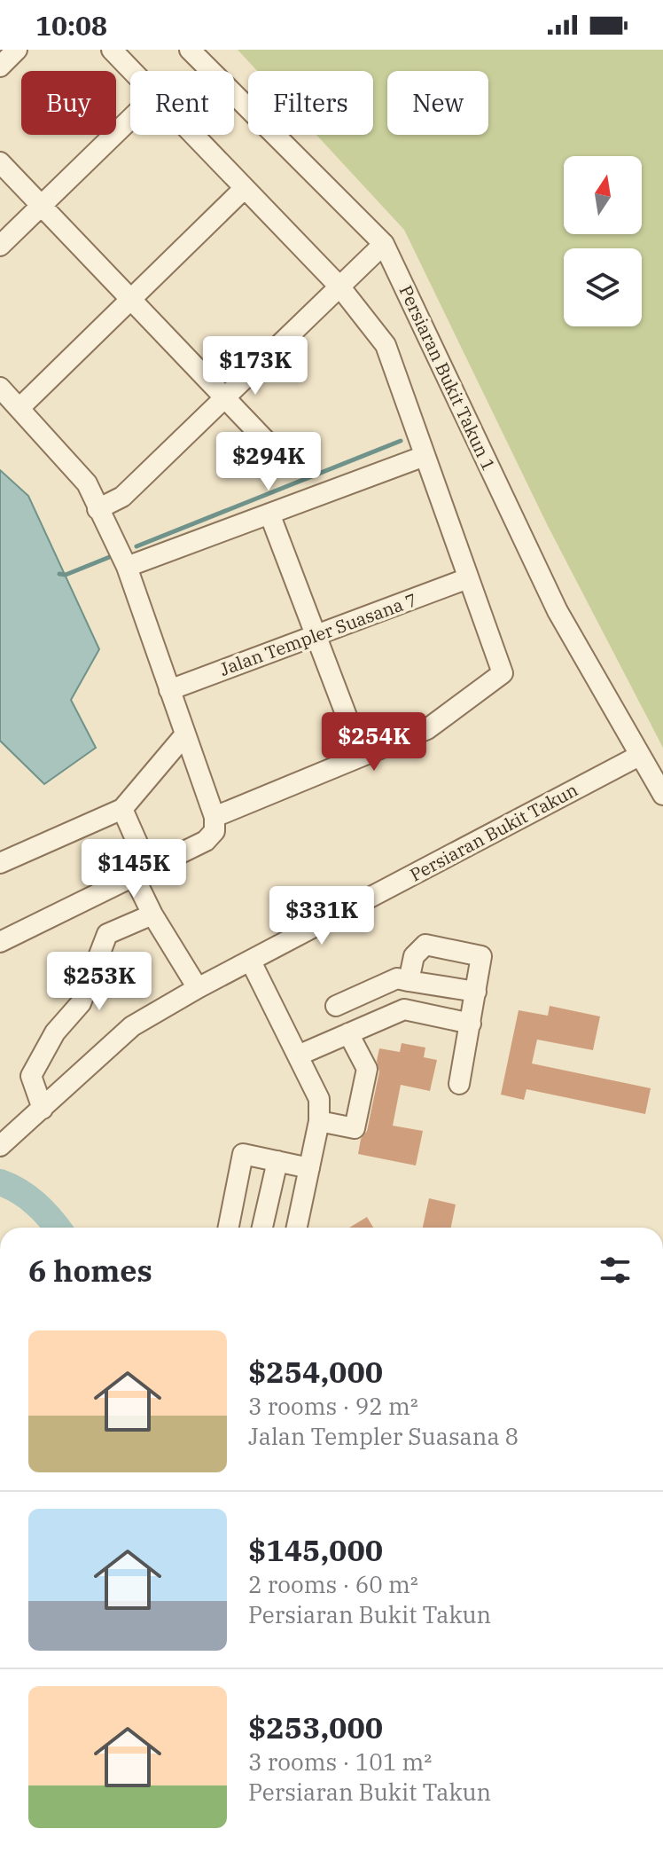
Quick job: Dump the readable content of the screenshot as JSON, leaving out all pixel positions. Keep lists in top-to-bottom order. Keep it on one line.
{"streets":{"street":["Persiaran Bukit Takun 1","Jalan Templer Suasana 7","Persiaran Bukit Takun"]},"crossings":[["Persiaran Bukit Takun 1","Persiaran Bukit Takun"]],"north":"top","page":{"status":"10:08","chip":["Buy","Rent","Filters","New"],"price":["$173K","$294K","$254K","$145K","$331K","$253K"],"heading":"6 homes","list":[{"name":"$254,000","note":"3 rooms · 92 m² · Jalan Templer Suasana 8"},{"name":"$145,000","note":"2 rooms · 60 m² · Persiaran Bukit Takun"},{"name":"$253,000","note":"3 rooms · 101 m² · Persiaran Bukit Takun"}]}}
